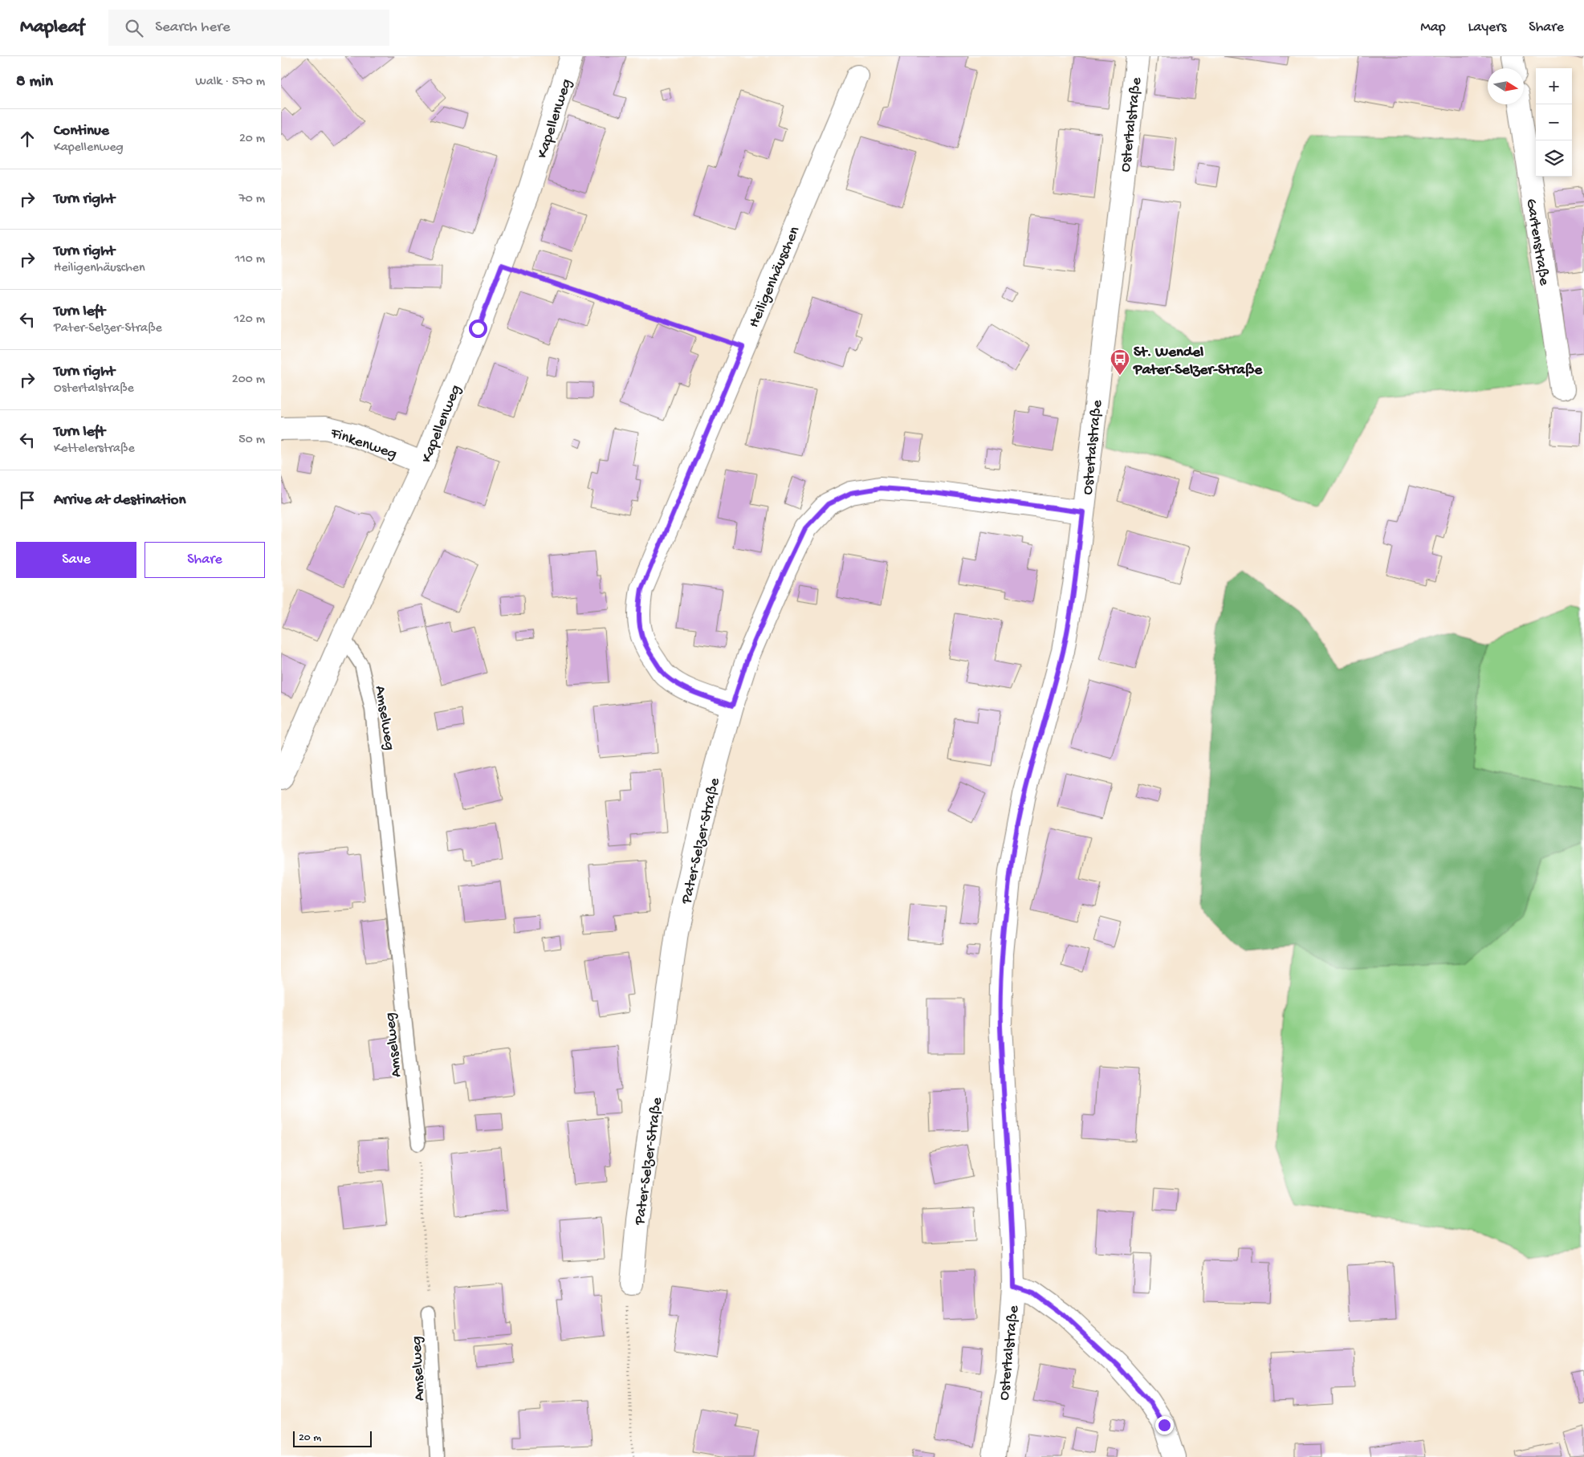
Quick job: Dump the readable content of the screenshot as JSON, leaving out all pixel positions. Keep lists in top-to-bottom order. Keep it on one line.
{"streets":{"street":["Kapellenweg","Ostertalstraße","Gartenstraße","Heiligenhäuschen","Finkenweg","Pater-Selzer-Straße"],"lane":["Amselweg"]},"crossings":[["Kapellenweg","Finkenweg"],["Kapellenweg","Amselweg"],["Ostertalstraße","Pater-Selzer-Straße"],["Heiligenhäuschen","Pater-Selzer-Straße"]],"places":{"bus stop":["St. Wendel Pater-Selzer-Straße"]},"scale_bar":"20 m","north":"right","page":{"header":"Mapleaf","search":"Search here","nav":["Map","Layers","Share"],"heading":["8 min","Walk · 570 m"],"map_buttons":["+","−"],"list":[["Continue","Kapellenweg","20 m"],["Turn right","70 m"],["Turn right","Heiligenhäuschen","110 m"],["Turn left","Pater-Selzer-Straße","120 m"],["Turn right","Ostertalstraße","200 m"],["Turn left","Kettelerstraße","50 m"],"Arrive at destination"],"buttons":["Save","Share"],"scale":"20 m"}}
